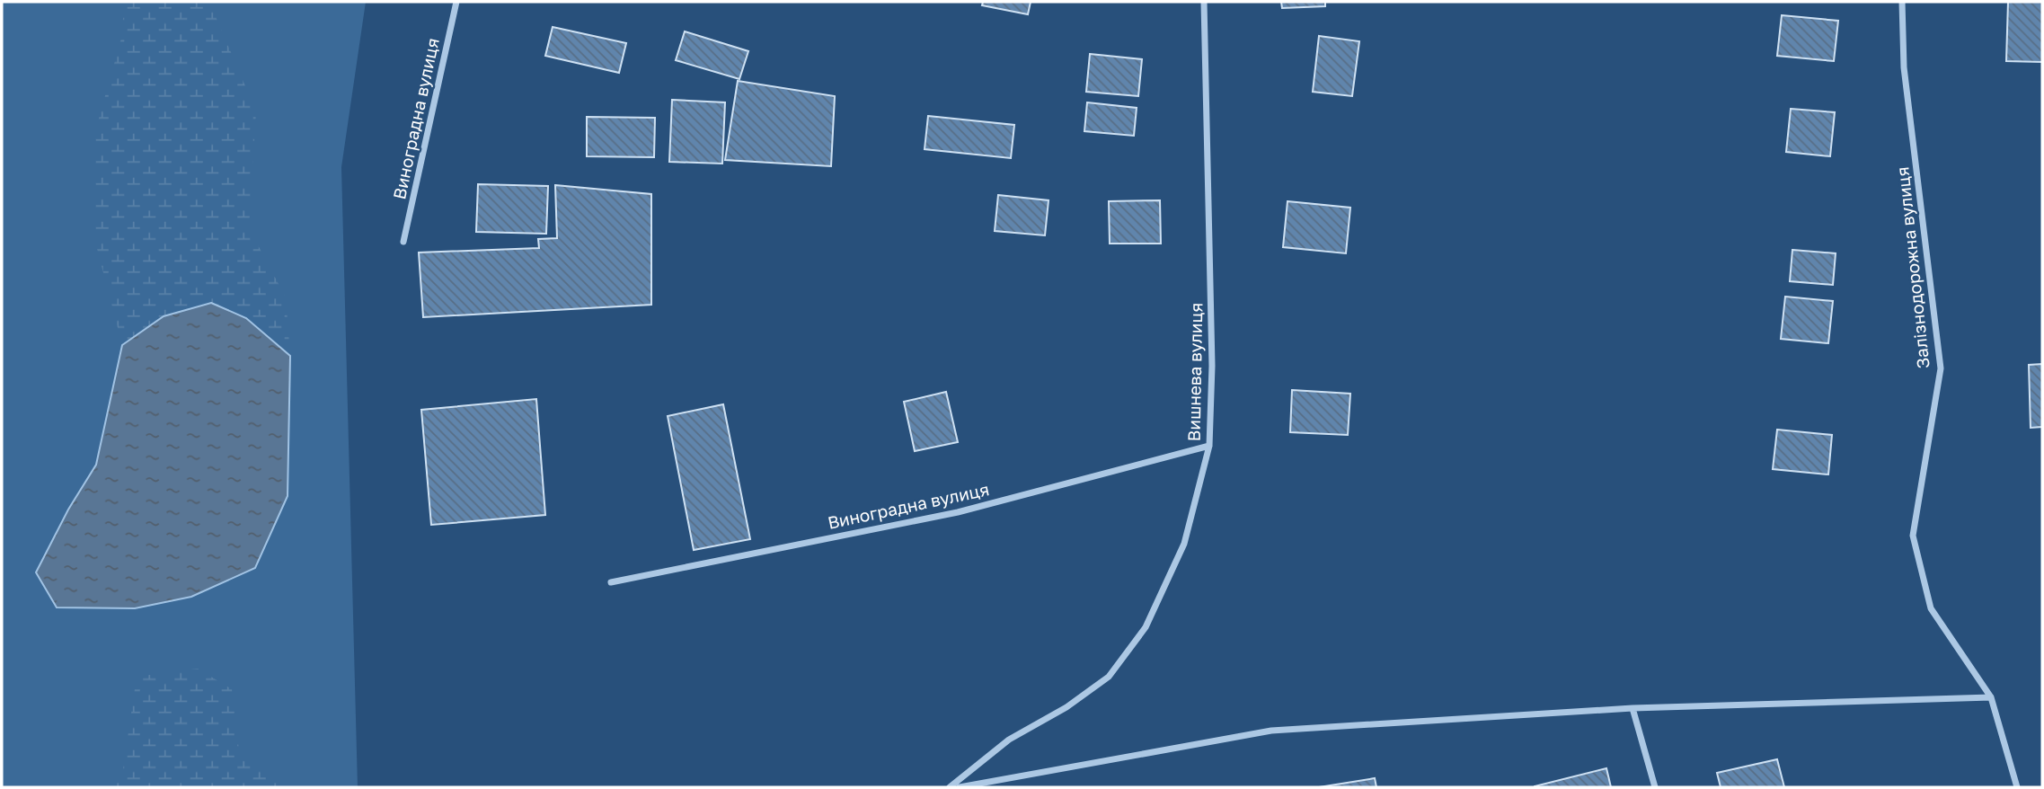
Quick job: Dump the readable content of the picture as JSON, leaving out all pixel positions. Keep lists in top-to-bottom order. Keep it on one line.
{"streets":{"street":["Виноградна вулиця","Залізнодорожна вулиця","Вишнева вулиця"]},"crossings":[["Виноградна вулиця","Вишнева вулиця"]]}
